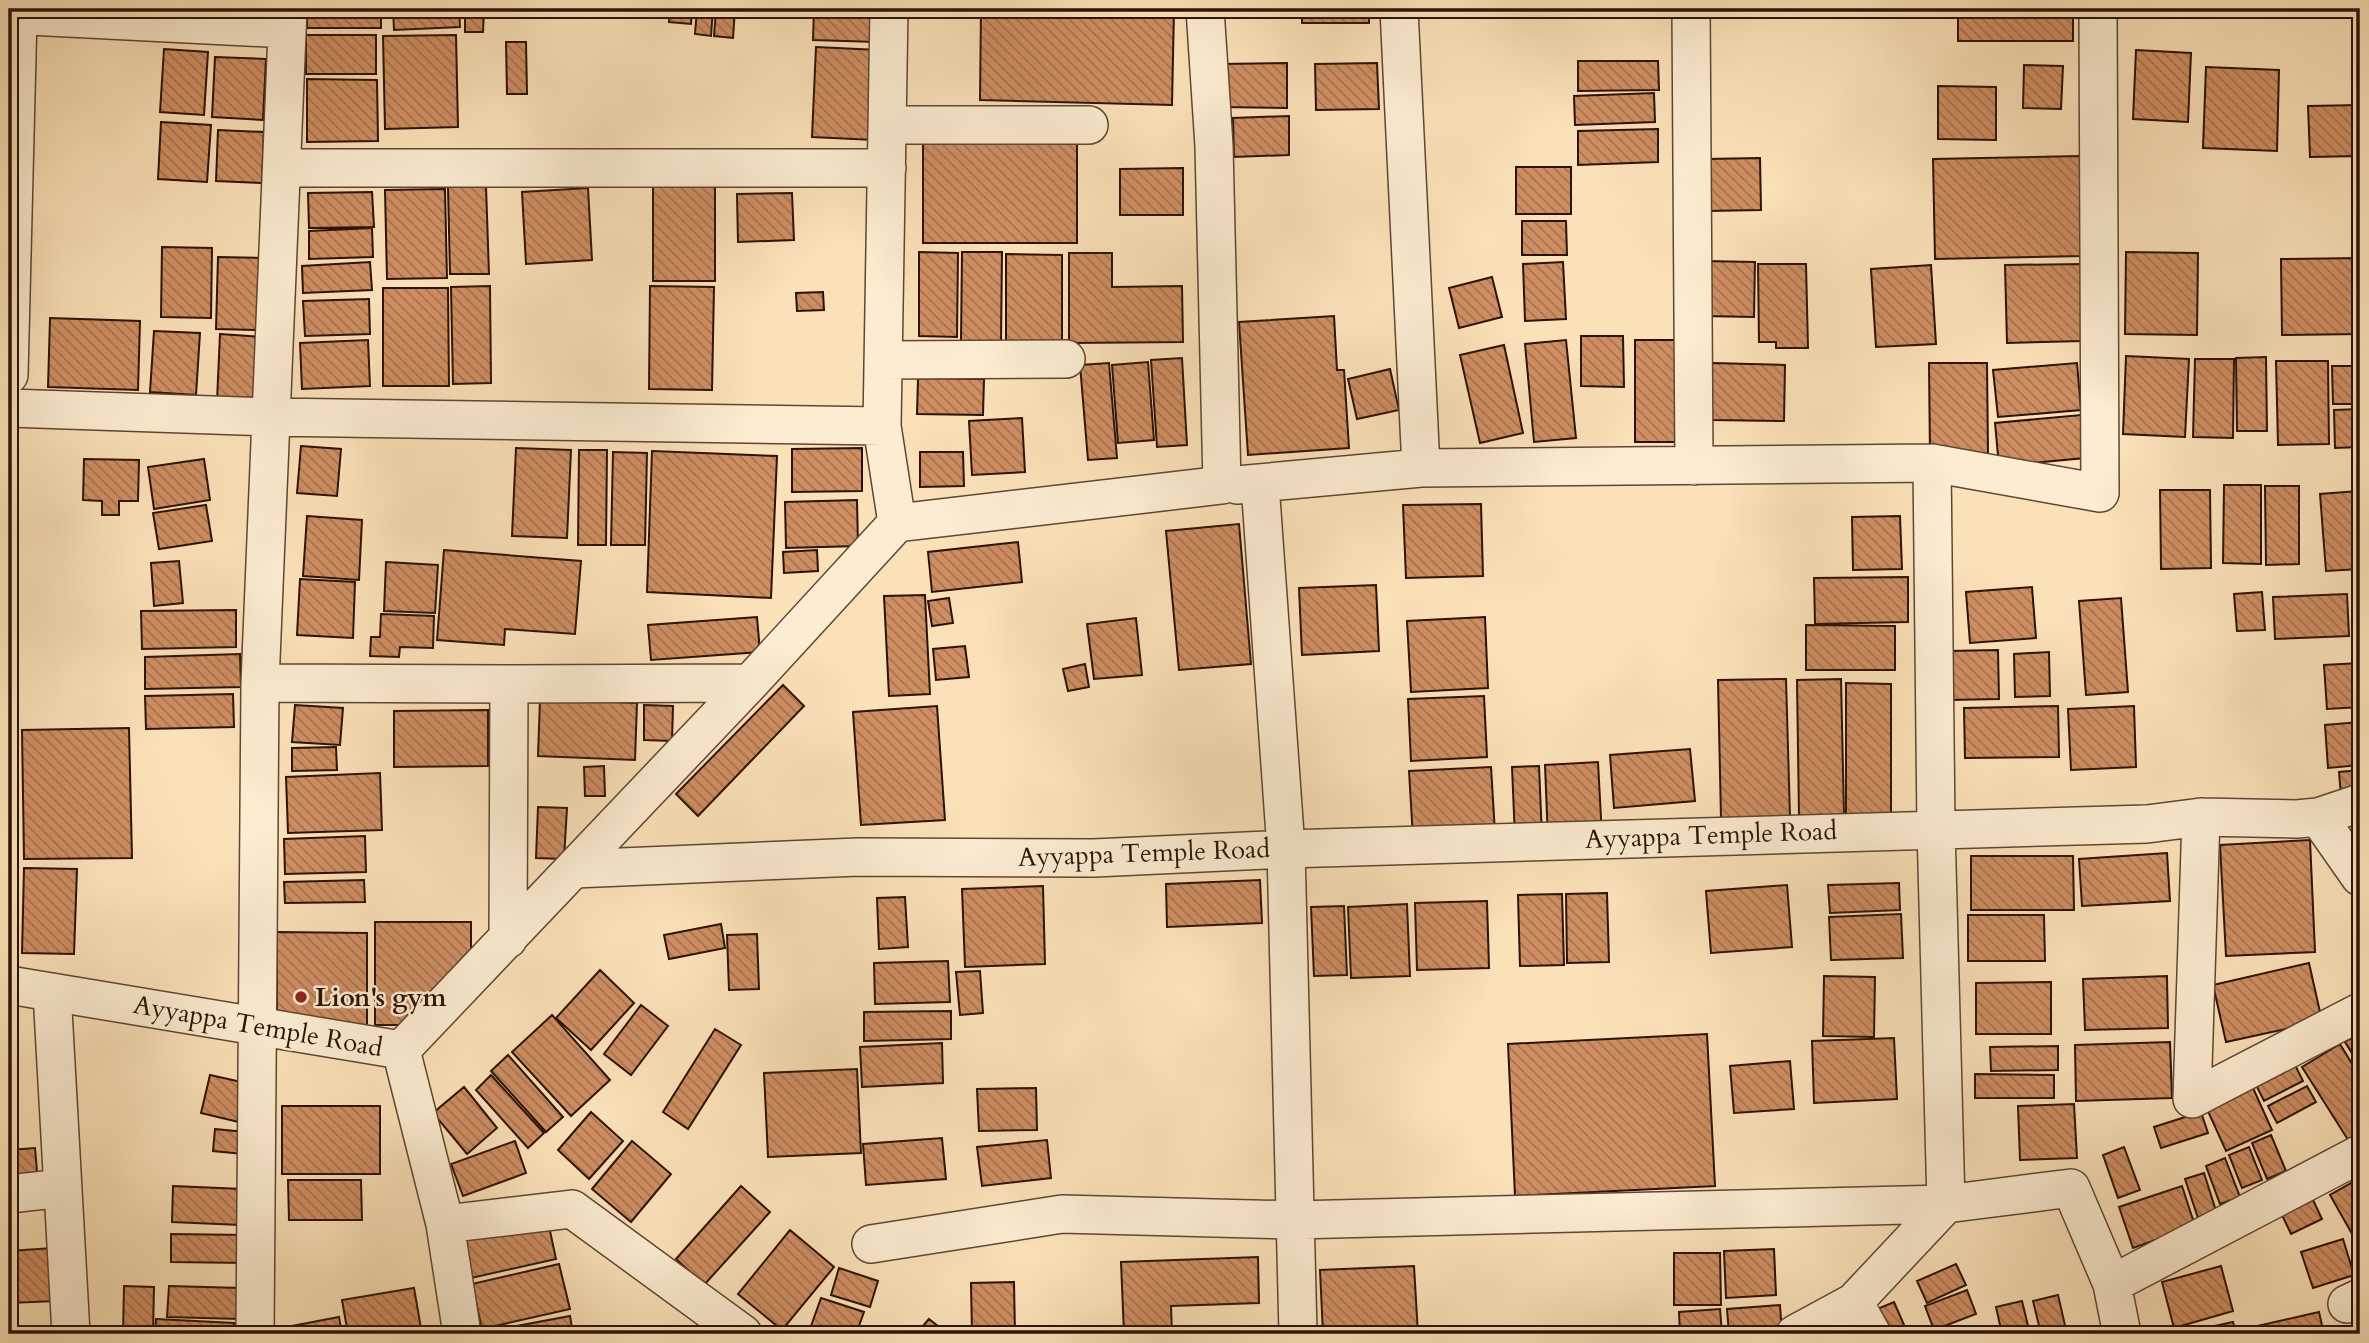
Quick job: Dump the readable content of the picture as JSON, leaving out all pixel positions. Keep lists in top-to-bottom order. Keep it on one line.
{"streets":{"street":["Ayyappa Temple Road"]},"places":["Lion's gym"]}
